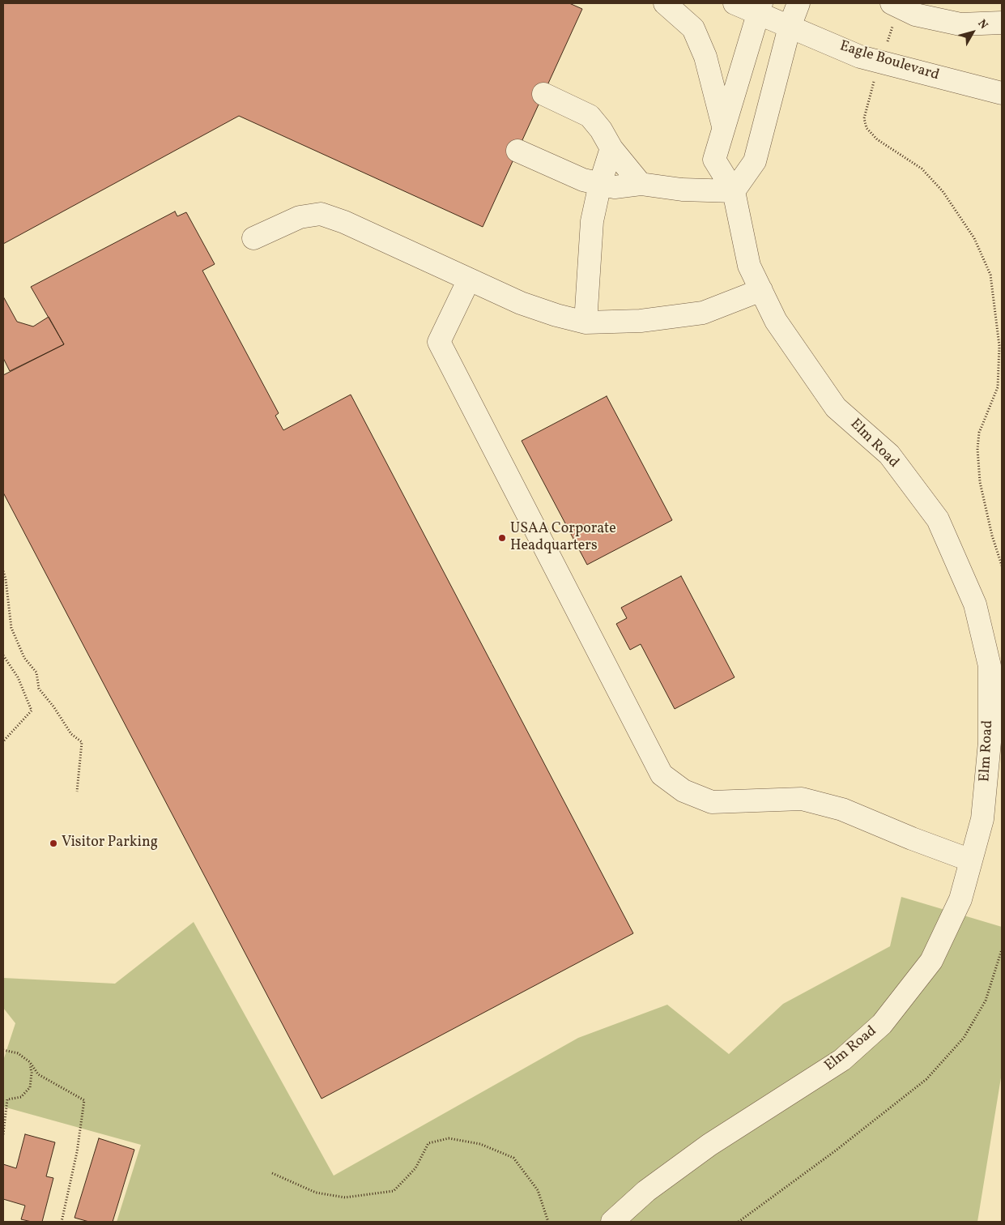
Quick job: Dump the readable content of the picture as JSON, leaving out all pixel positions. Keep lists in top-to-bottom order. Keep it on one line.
{"streets":{"street":["Eagle Boulevard","Elm Road"]},"crossings":[["Eagle Boulevard","Elm Road"]],"places":["USAA Corporate Headquarters","Visitor Parking"],"north":"top right"}
